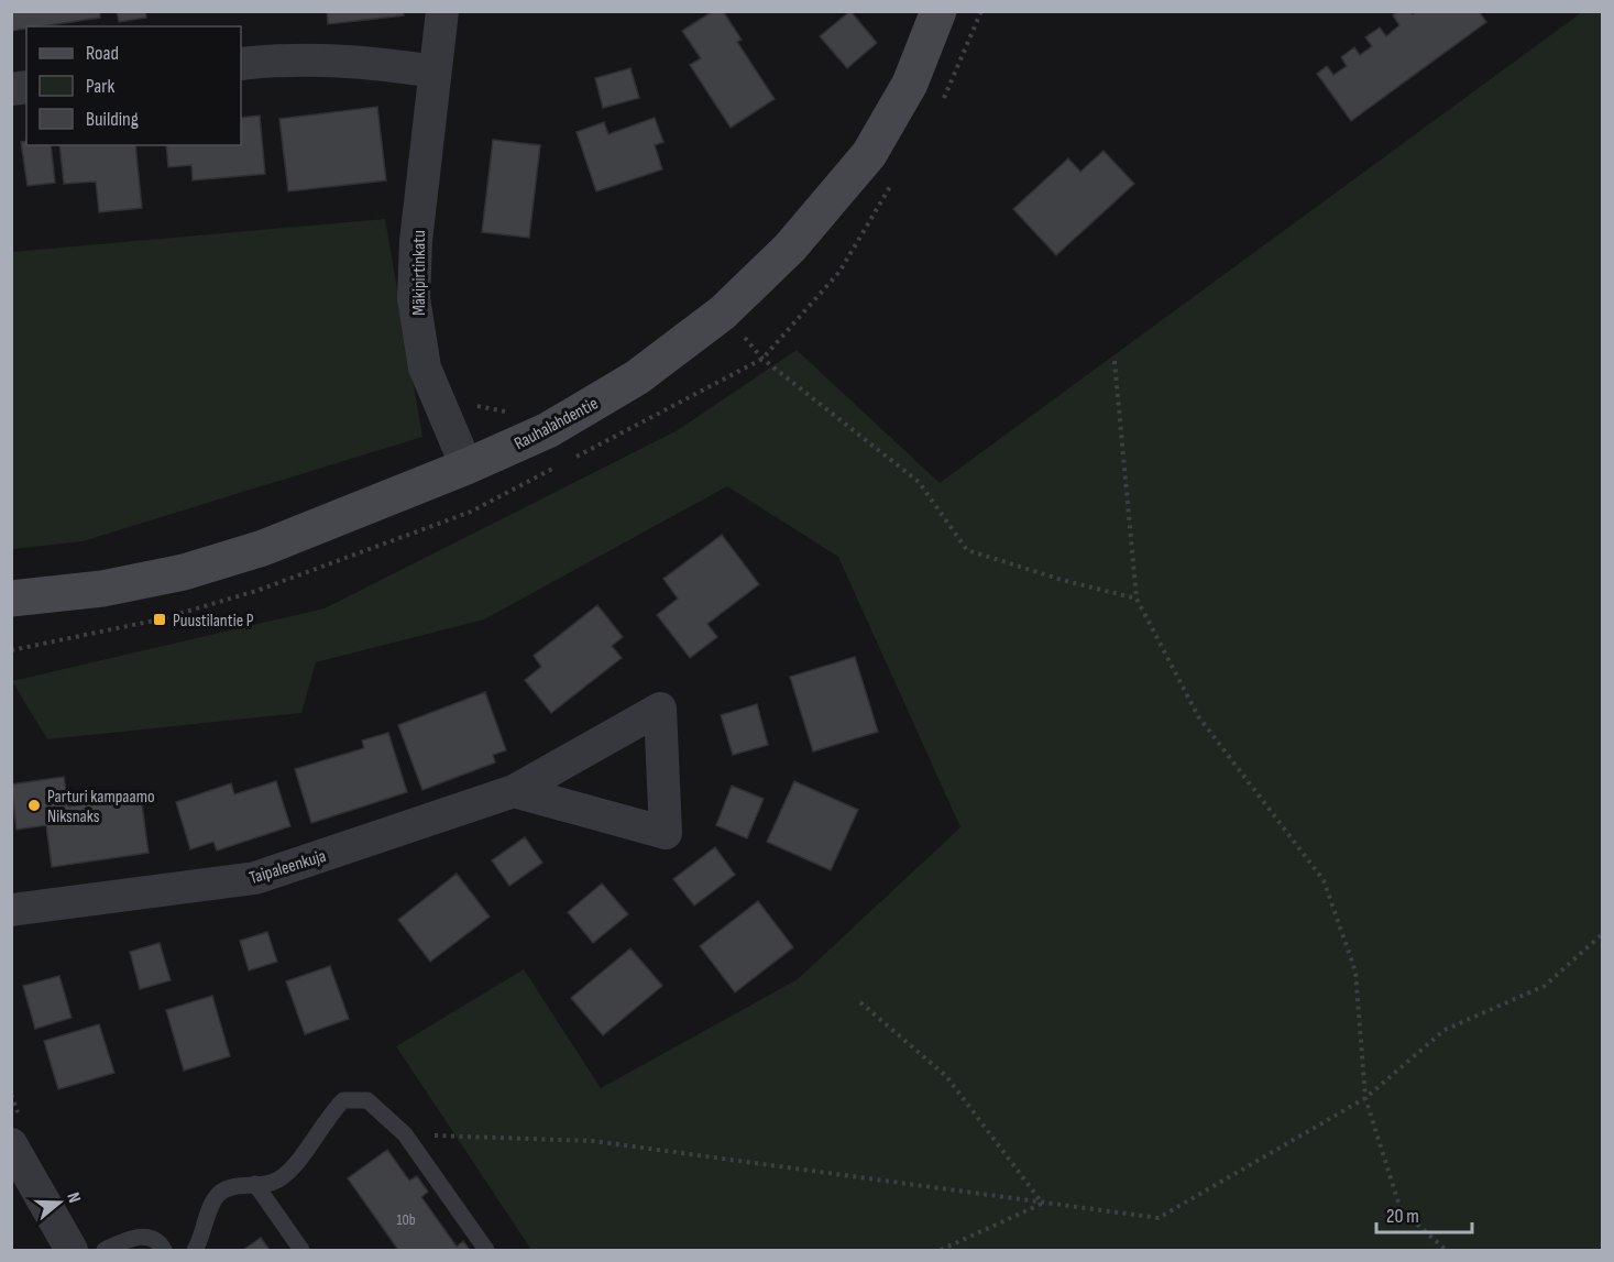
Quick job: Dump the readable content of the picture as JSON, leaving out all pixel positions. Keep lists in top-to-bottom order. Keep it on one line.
{"streets":{"main road":["Rauhalahdentie"],"street":["Mäkipirtinkatu","Taipaleenkuja"]},"crossings":[["Mäkipirtinkatu","Rauhalahdentie"]],"places":{"transit":["Puustilantie P"],"other":["Parturi kampaamo Niksnaks"]},"house_numbers":["10b"],"legend":["Road","Park","Building"],"scale_bar":"20 m","north":"right"}
